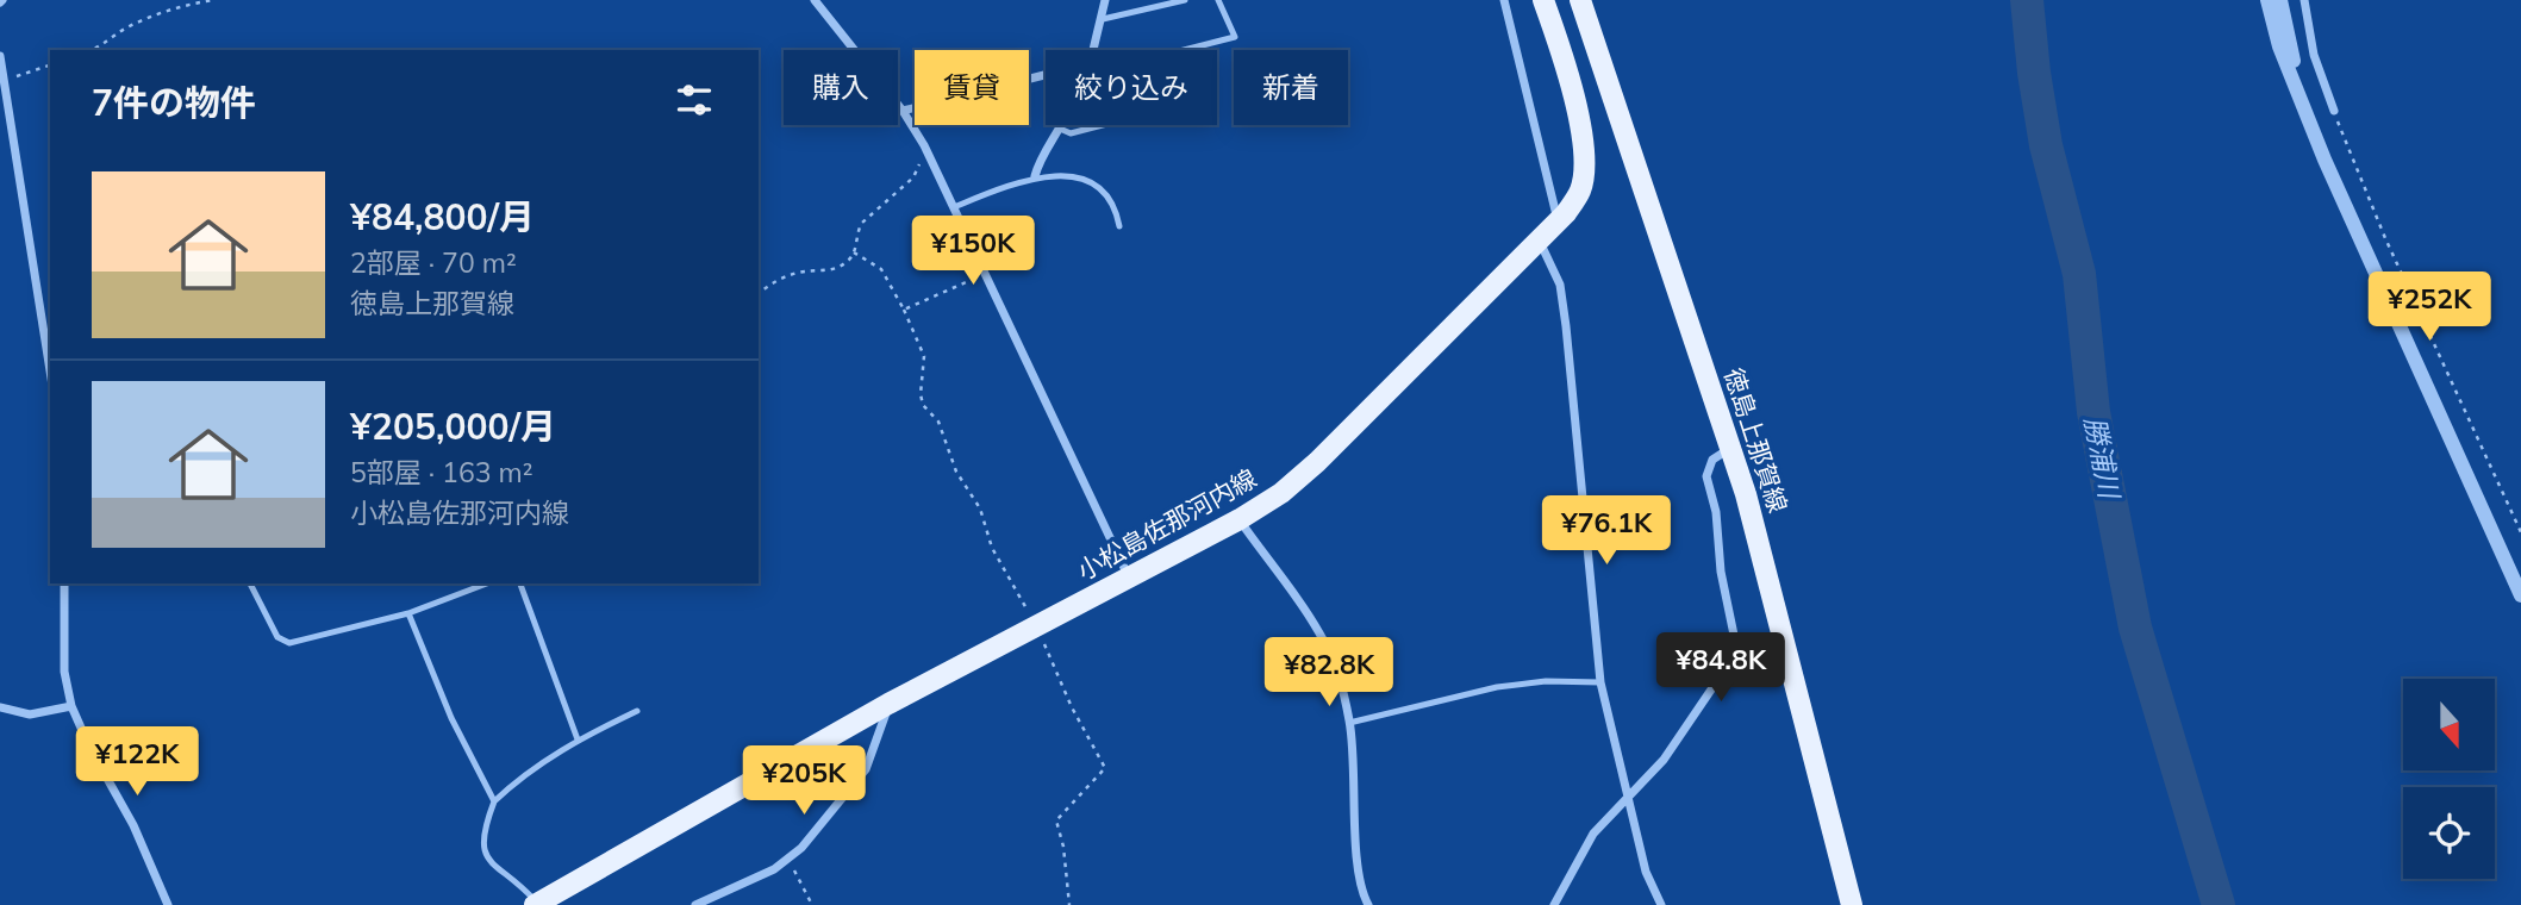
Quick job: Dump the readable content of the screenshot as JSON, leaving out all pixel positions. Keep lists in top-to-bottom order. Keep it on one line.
{"streets":{"main road":["徳島上那賀線","小松島佐那河内線"]},"water":["勝浦川"],"north":"bottom","page":{"chip":["購入","賃貸","絞り込み","新着"],"heading":"7件の物件","list":[{"name":"¥84,800/月","note":"2部屋 · 70 m² · 徳島上那賀線"},{"name":"¥205,000/月","note":"5部屋 · 163 m² · 小松島佐那河内線"}],"price":["¥150K","¥252K","¥76.1K","¥84.8K","¥82.8K","¥122K","¥205K"]}}
